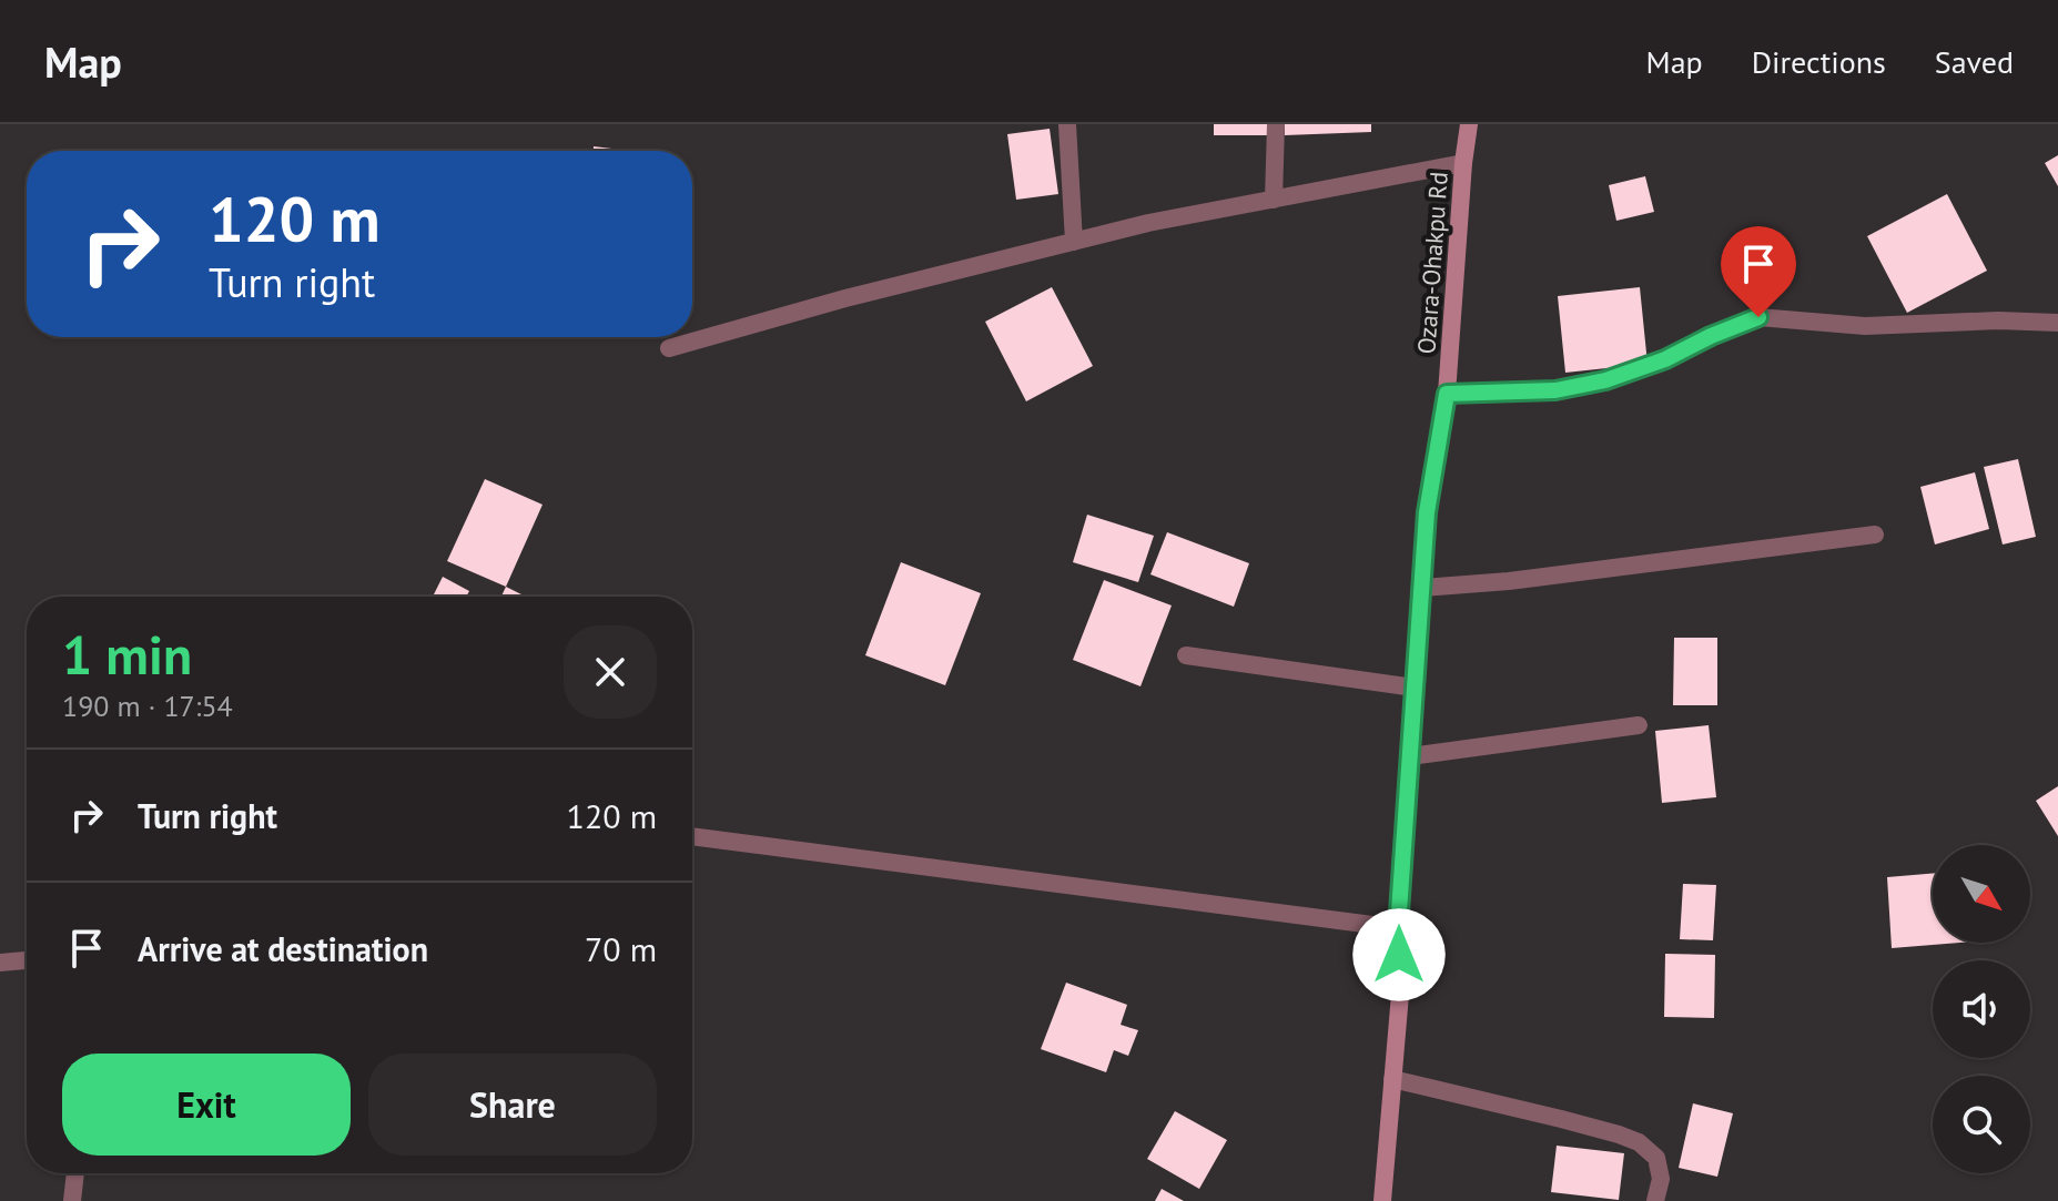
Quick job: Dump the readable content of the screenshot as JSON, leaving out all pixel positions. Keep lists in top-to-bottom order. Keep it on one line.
{"streets":{"main road":["Ozara-Ohakpu Rd"]},"north":"bottom right","page":{"header":"Map","nav":["Map","Directions","Saved"],"turn":["120 m","Turn right"],"heading":["1 min","190 m · 17:54"],"list":[{"name":"Turn right","value":"120 m"},{"name":"Arrive at destination","value":"70 m"}],"buttons":["Exit","Share"]}}
